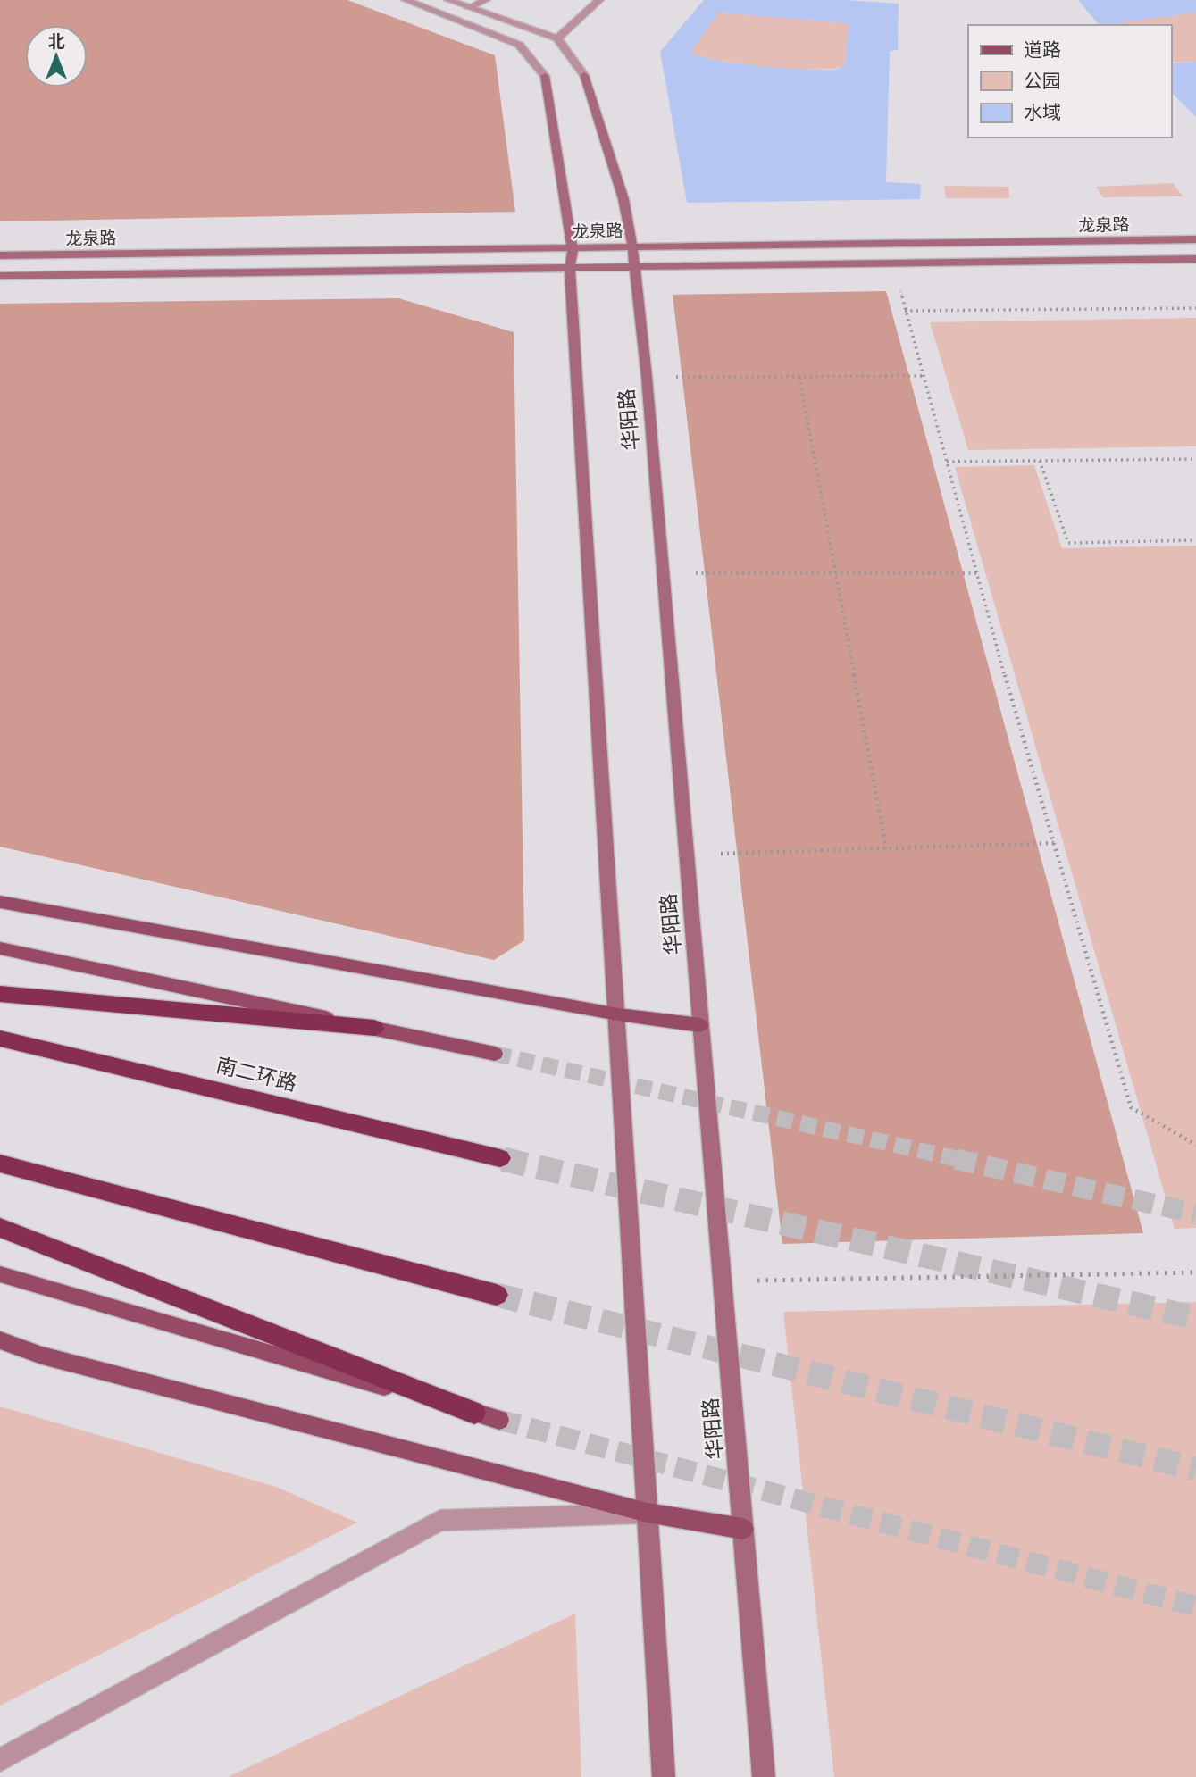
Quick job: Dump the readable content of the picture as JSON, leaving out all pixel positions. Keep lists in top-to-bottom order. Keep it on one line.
{"streets":{"highway":["南二环路"],"street":["龙泉路","华阳路"]},"crossings":[["龙泉路","华阳路"]],"legend":["道路","公园","水域"],"north":"top"}
